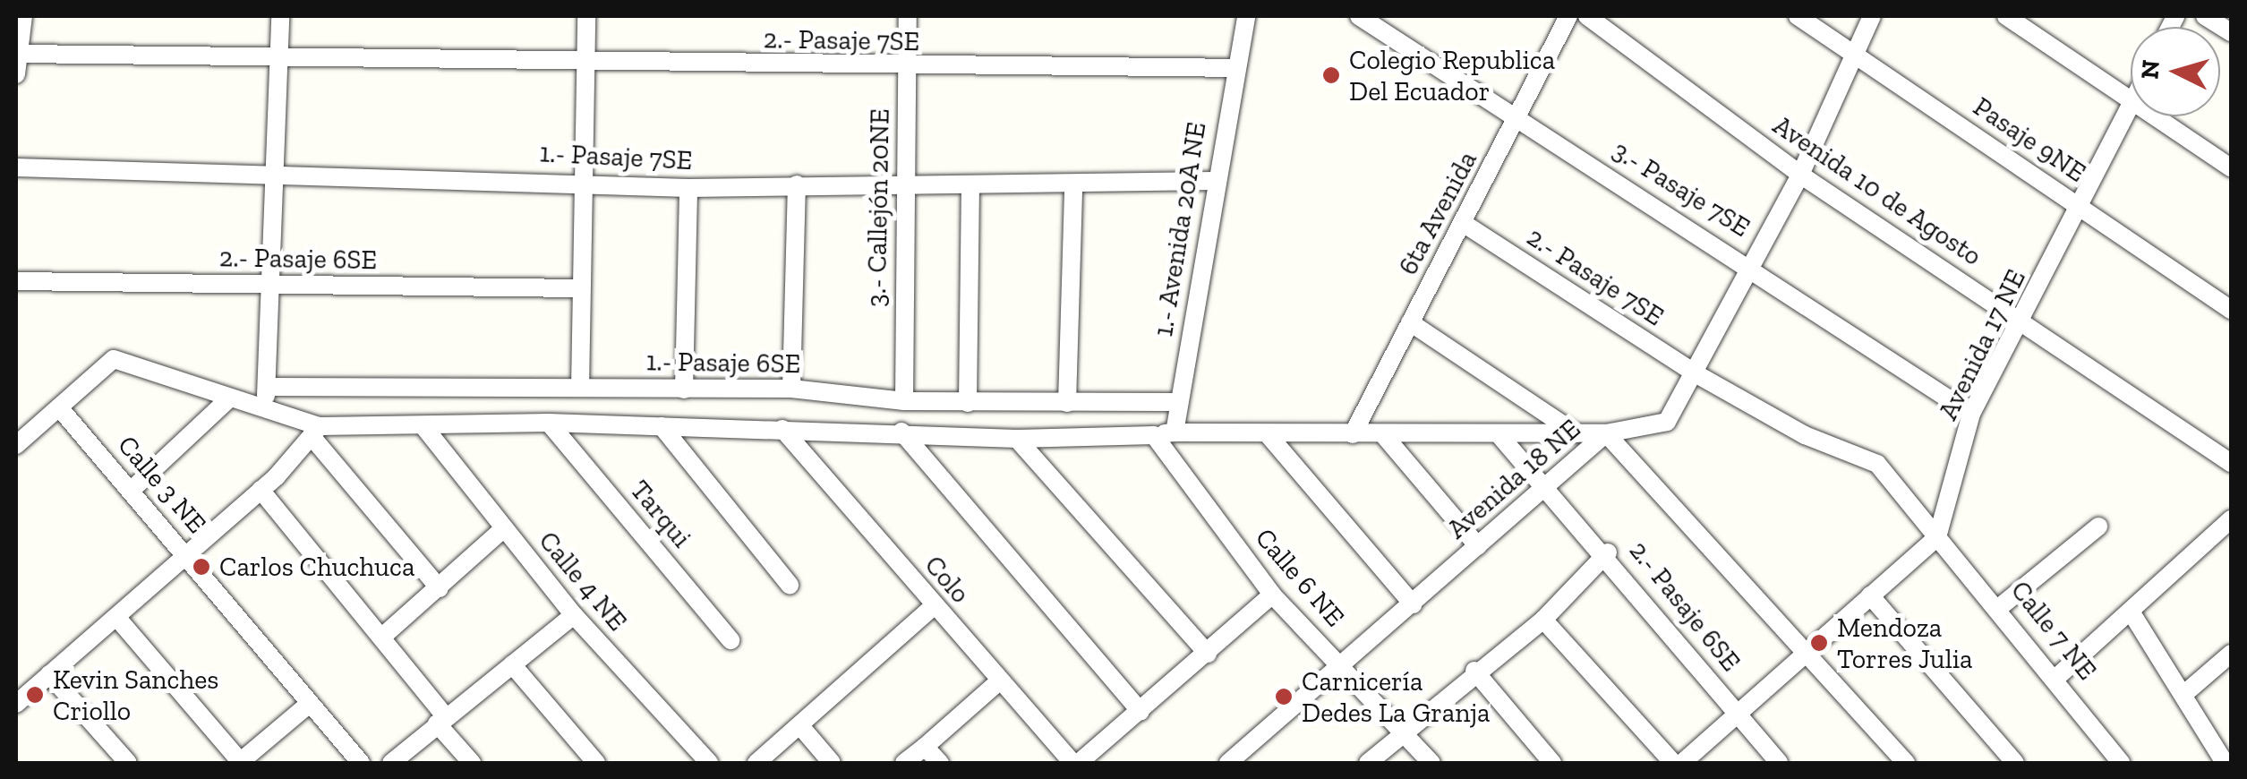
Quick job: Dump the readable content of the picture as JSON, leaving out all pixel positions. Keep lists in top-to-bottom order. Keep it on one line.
{"streets":{"street":["2.- Pasaje 7SE","Pasaje 9NE","1.- Pasaje 7SE","3.- Pasaje 7SE","Avenida 10 de Agosto","3.- Callejón 20NE","6ta Avenida","1.- Avenida 20A NE","2.- Pasaje 6SE","Avenida 17 NE","1.- Pasaje 6SE","Avenida 18 NE","Calle 3 NE","Tarqui","Calle 6 NE","Colo","Calle 4 NE","Calle 7 NE"]},"crossings":[["2.- Pasaje 7SE","3.- Callejón 20NE"],["2.- Pasaje 7SE","6ta Avenida"],["2.- Pasaje 7SE","1.- Avenida 20A NE"],["2.- Pasaje 7SE","Avenida 17 NE"],["2.- Pasaje 7SE","Avenida 18 NE"],["2.- Pasaje 7SE","Calle 7 NE"],["Pasaje 9NE","Avenida 17 NE"],["Pasaje 9NE","Avenida 18 NE"],["1.- Pasaje 7SE","3.- Callejón 20NE"],["1.- Pasaje 7SE","1.- Avenida 20A NE"],["3.- Pasaje 7SE","6ta Avenida"],["3.- Pasaje 7SE","Avenida 17 NE"],["3.- Pasaje 7SE","Avenida 18 NE"],["Avenida 10 de Agosto","Avenida 17 NE"],["Avenida 10 de Agosto","Avenida 18 NE"],["3.- Callejón 20NE","1.- Pasaje 6SE"],["1.- Avenida 20A NE","1.- Pasaje 6SE"],["2.- Pasaje 6SE","Avenida 18 NE"],["Avenida 17 NE","Calle 7 NE"],["Avenida 18 NE","Calle 6 NE"]],"places":["Colegio Republica Del Ecuador","Carlos Chuchuca","Mendoza Torres Julia","Kevin Sanches Criollo","Carnicería Dedes La Granja"],"north":"left"}
